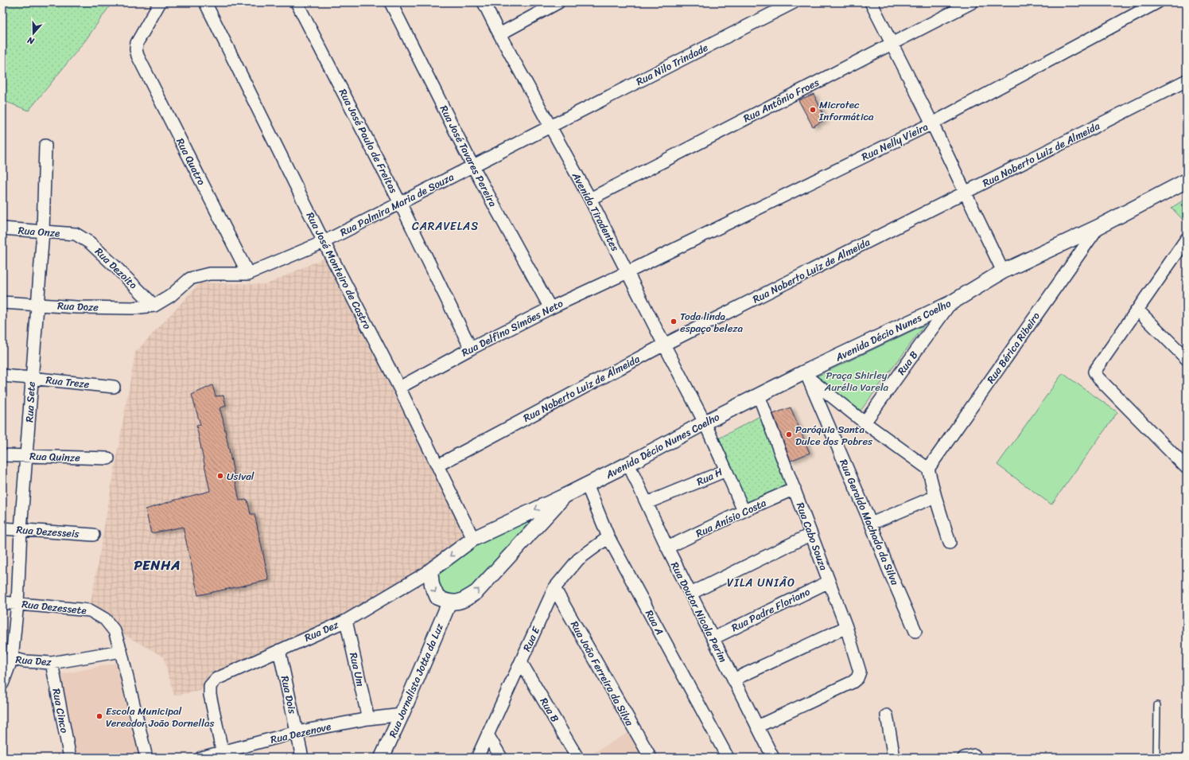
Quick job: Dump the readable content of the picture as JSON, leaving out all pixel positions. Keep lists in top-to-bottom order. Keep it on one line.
{"streets":{"street":["Rua Nilo Trindade","Rua Antônio Froes","Rua José Paulo de Freitas","Rua Nelly Vieira","Rua Noberto Luiz de Almeida","Rua José Tavares Pereira","Rua Quatro","Rua Palmira Maria de Souza","Avenida Tiradentes","Rua Onze","Rua Dezoito","Rua José Monteiro de Castro","Rua Doze","Rua Delfino Simões Neto","Avenida Décio Nunes Coelho","Rua Bérica Ribeiro","Rua B","Rua Treze","Rua Sete","Rua Quinze","Rua H","Rua Anísio Costa","Rua Geraldo Machado da Silva","Rua Dezesseis","Rua Cabo Souza","Rua Dezessete","Rua Padre Floriano","Rua Doutor Nicola Perim","Rua A","Rua Dez","Rua E","Rua Um","Rua João Ferreira da Silva","Rua Jornalista Jotta da Luz","Rua Dois","Rua Cinco","Rua Dezenove"]},"crossings":[["Rua Nilo Trindade","Rua Palmira Maria de Souza"],["Rua Nilo Trindade","Avenida Tiradentes"],["Rua Antônio Froes","Avenida Tiradentes"],["Rua José Paulo de Freitas","Rua Palmira Maria de Souza"],["Rua José Paulo de Freitas","Rua Delfino Simões Neto"],["Rua Nelly Vieira","Avenida Tiradentes"],["Rua Nelly Vieira","Rua Delfino Simões Neto"],["Rua Noberto Luiz de Almeida","Avenida Tiradentes"],["Rua Noberto Luiz de Almeida","Rua José Monteiro de Castro"],["Rua José Tavares Pereira","Rua Palmira Maria de Souza"],["Rua José Tavares Pereira","Rua Delfino Simões Neto"],["Rua Quatro","Rua Palmira Maria de Souza"],["Rua Palmira Maria de Souza","Avenida Tiradentes"],["Rua Palmira Maria de Souza","Rua Dezoito"],["Rua Palmira Maria de Souza","Rua José Monteiro de Castro"],["Rua Palmira Maria de Souza","Rua Doze"],["Avenida Tiradentes","Rua Delfino Simões Neto"],["Avenida Tiradentes","Avenida Décio Nunes Coelho"],["Avenida Tiradentes","Rua H"],["Rua Onze","Rua Dezoito"],["Rua Onze","Rua Sete"],["Rua Dezoito","Rua Doze"],["Rua José Monteiro de Castro","Rua Delfino Simões Neto"],["Rua José Monteiro de Castro","Avenida Décio Nunes Coelho"],["Rua Doze","Rua Sete"],["Avenida Décio Nunes Coelho","Rua Bérica Ribeiro"],["Avenida Décio Nunes Coelho","Rua B"],["Avenida Décio Nunes Coelho","Rua H"],["Avenida Décio Nunes Coelho","Rua Geraldo Machado da Silva"],["Avenida Décio Nunes Coelho","Rua Cabo Souza"],["Avenida Décio Nunes Coelho","Rua Doutor Nicola Perim"],["Avenida Décio Nunes Coelho","Rua A"],["Avenida Décio Nunes Coelho","Rua Dez"],["Rua B","Rua E"],["Rua Treze","Rua Sete"],["Rua Sete","Rua Quinze"],["Rua Sete","Rua Dezesseis"],["Rua Sete","Rua Dezessete"],["Rua Sete","Rua Dez"],["Rua H","Rua Doutor Nicola Perim"],["Rua Anísio Costa","Rua Cabo Souza"],["Rua Anísio Costa","Rua Doutor Nicola Perim"],["Rua Cabo Souza","Rua Padre Floriano"],["Rua Cabo Souza","Rua Doutor Nicola Perim"],["Rua Dezessete","Rua Dez"],["Rua Padre Floriano","Rua Doutor Nicola Perim"],["Rua A","Rua E"],["Rua Dez","Rua Um"],["Rua Dez","Rua Dois"],["Rua Dez","Rua Cinco"],["Rua Dez","Rua Dezenove"],["Rua E","Rua João Ferreira da Silva"],["Rua Um","Rua Dezenove"],["Rua Jornalista Jotta da Luz","Rua Dezenove"],["Rua Dois","Rua Dezenove"]],"districts":["CARAVELAS","PENHA","VILA UNIÃO"],"parks":["Praça Shirley Aurélia Varela"],"places":["Microtec Informática","Toda linda espaço beleza","Paróquia Santa Dulce dos Pobres","Usival","Escola Municipal Vereador João Dornellas"],"north":"bottom"}
